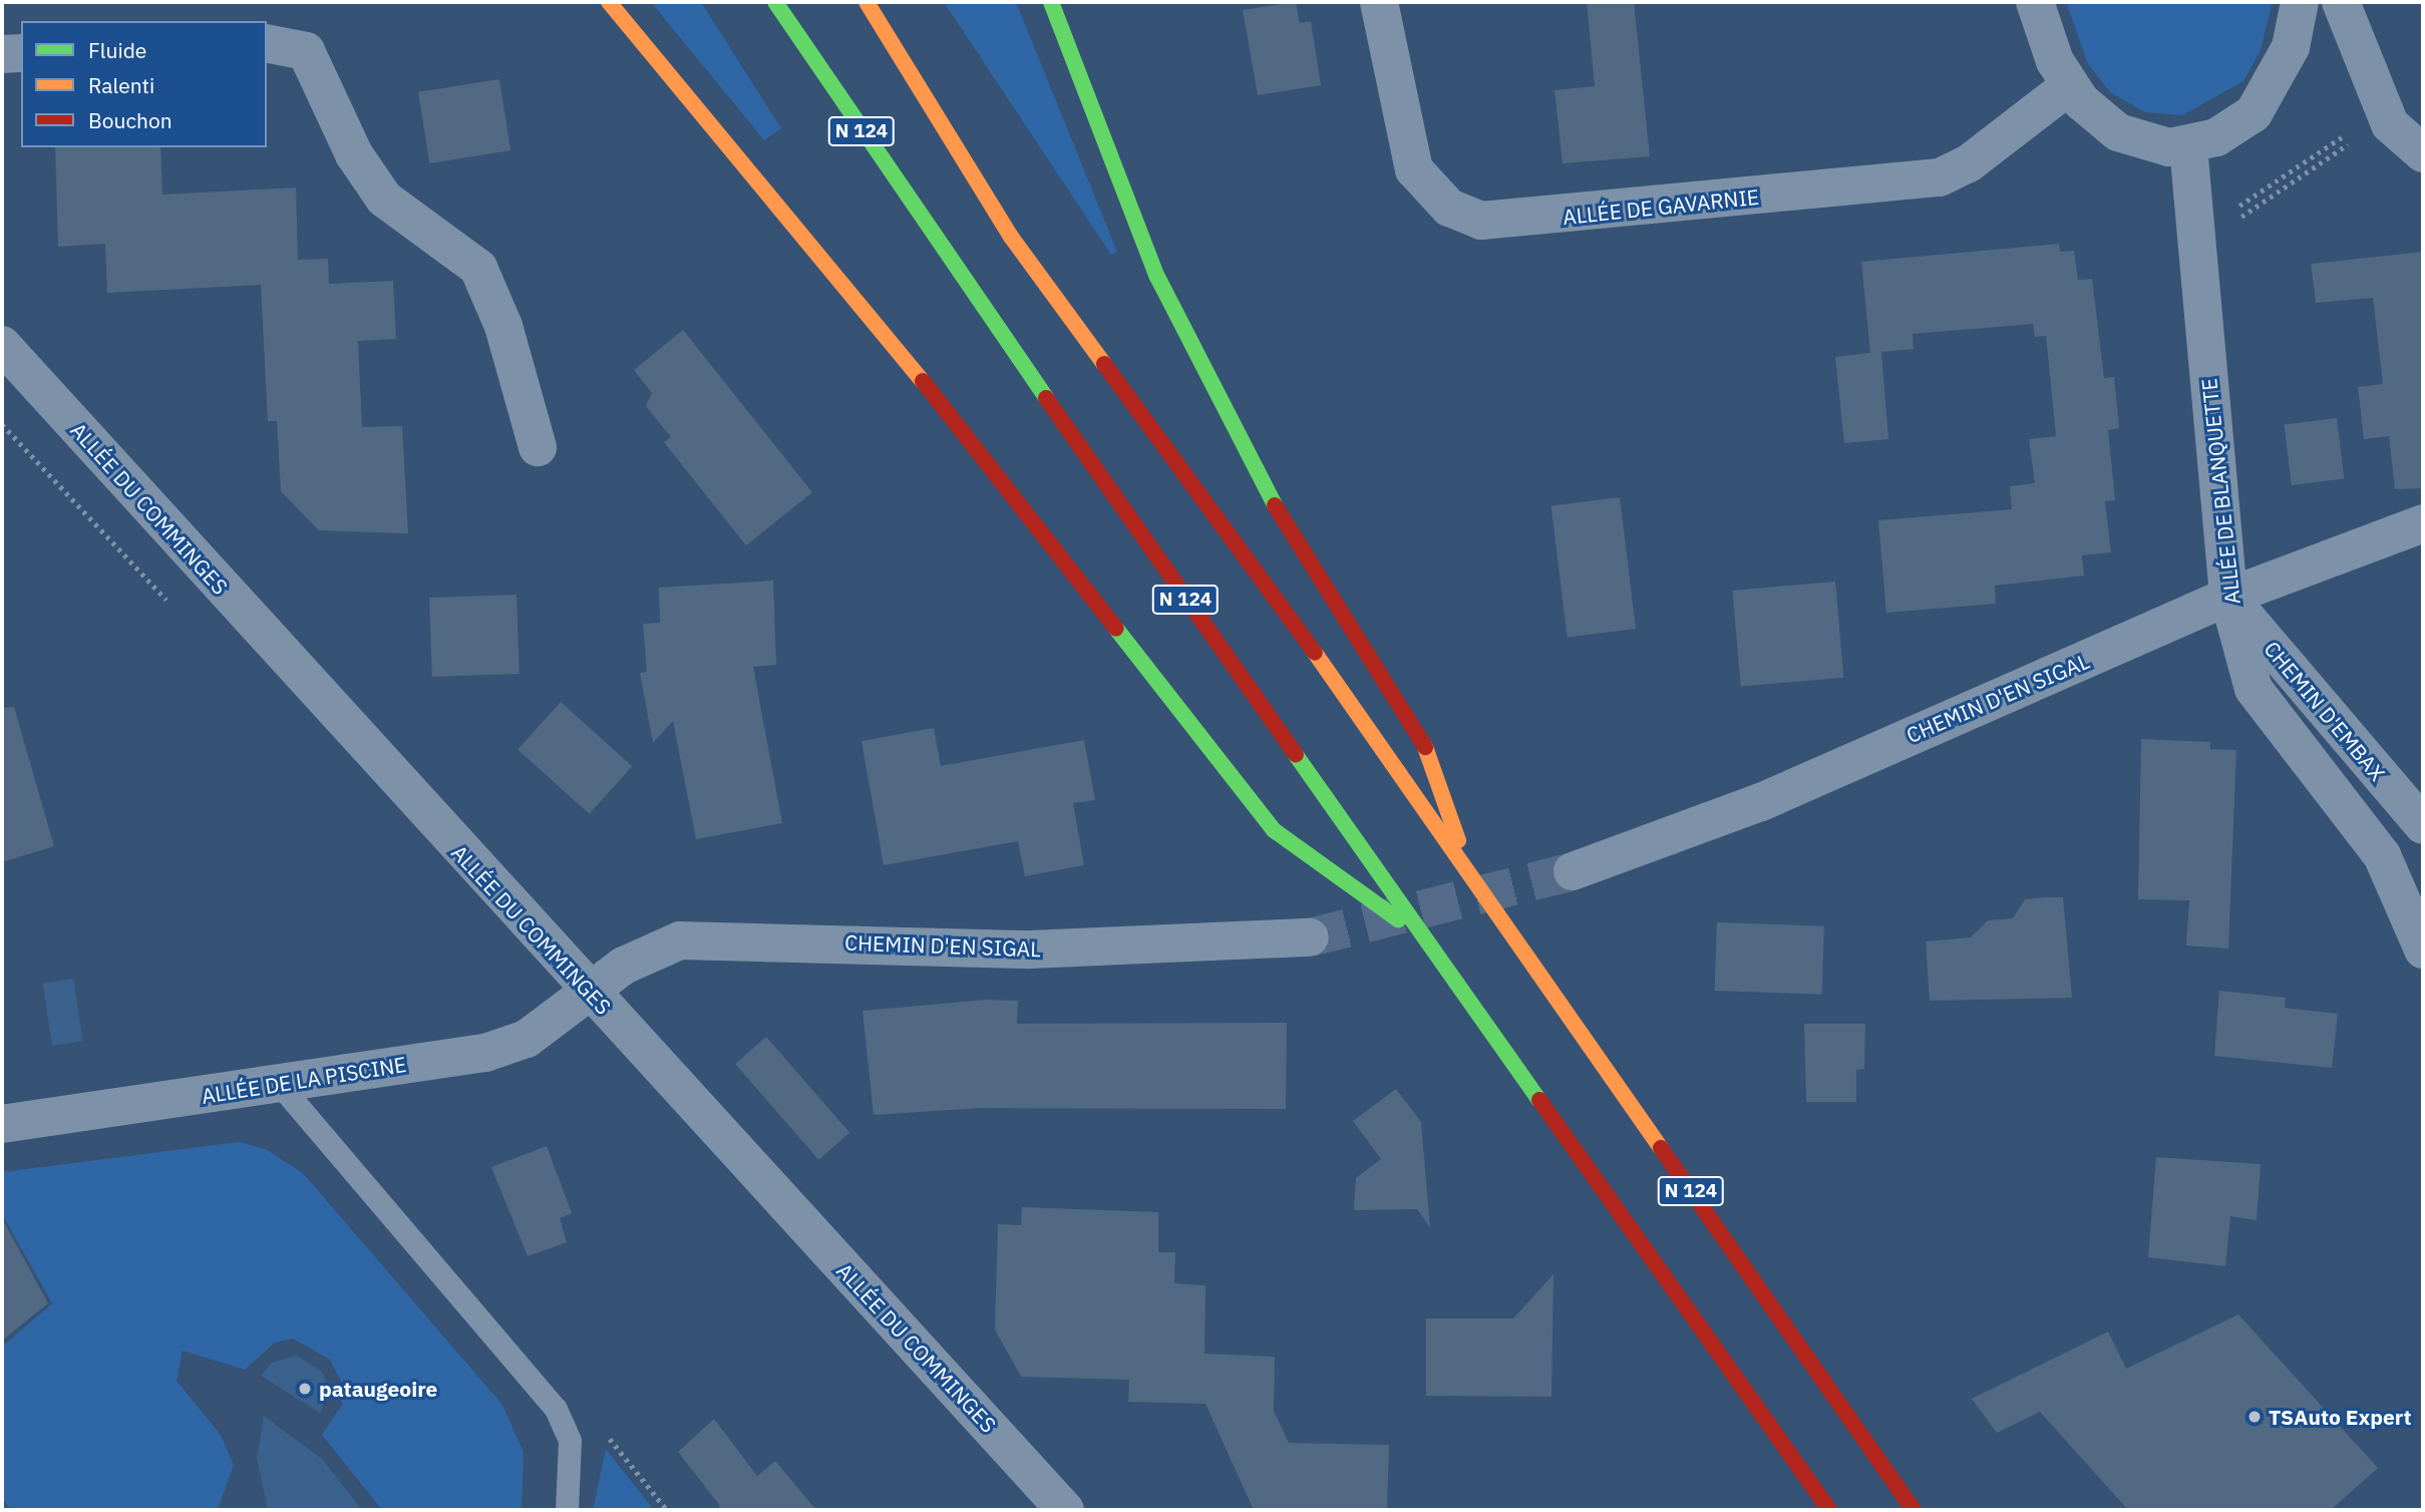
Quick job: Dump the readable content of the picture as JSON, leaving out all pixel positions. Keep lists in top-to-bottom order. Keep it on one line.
{"streets":{"highway":["N 124"],"street":["ALLÉE DE GAVARNIE","ALLÉE DE BLANQUETTE","ALLÉE DU COMMINGES","CHEMIN D'EN SIGAL","CHEMIN D'EMBAX","ALLÉE DE LA PISCINE"]},"crossings":[["ALLÉE DE BLANQUETTE","CHEMIN D'EN SIGAL"],["ALLÉE DE BLANQUETTE","CHEMIN D'EMBAX"],["ALLÉE DU COMMINGES","CHEMIN D'EN SIGAL"],["ALLÉE DU COMMINGES","ALLÉE DE LA PISCINE"],["CHEMIN D'EN SIGAL","CHEMIN D'EMBAX"],["CHEMIN D'EN SIGAL","ALLÉE DE LA PISCINE"]],"places":["pataugeoire","TSAuto Expert"],"legend":["Fluide","Ralenti","Bouchon"]}
